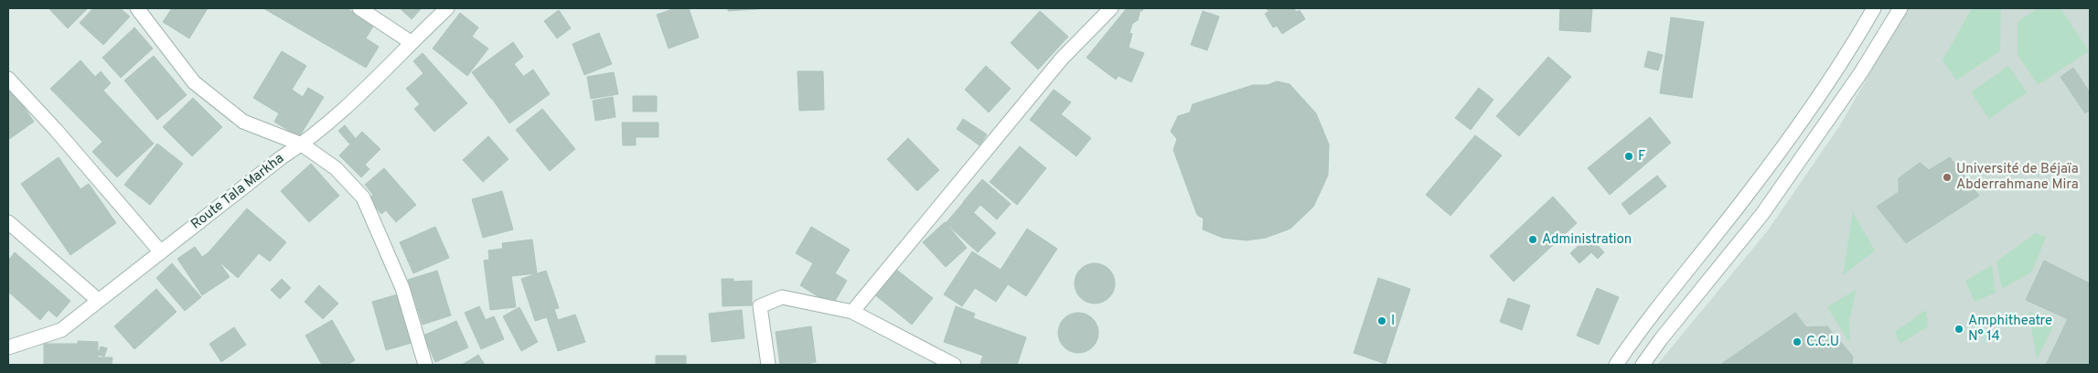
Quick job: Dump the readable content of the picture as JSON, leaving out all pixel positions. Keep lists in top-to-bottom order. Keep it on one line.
{"streets":{"street":["Route Tala Markha"]},"places":["F","Université de Béjaïa Abderrahmane Mira","Administration","I","Amphitheatre N° 14","C.C.U"]}
